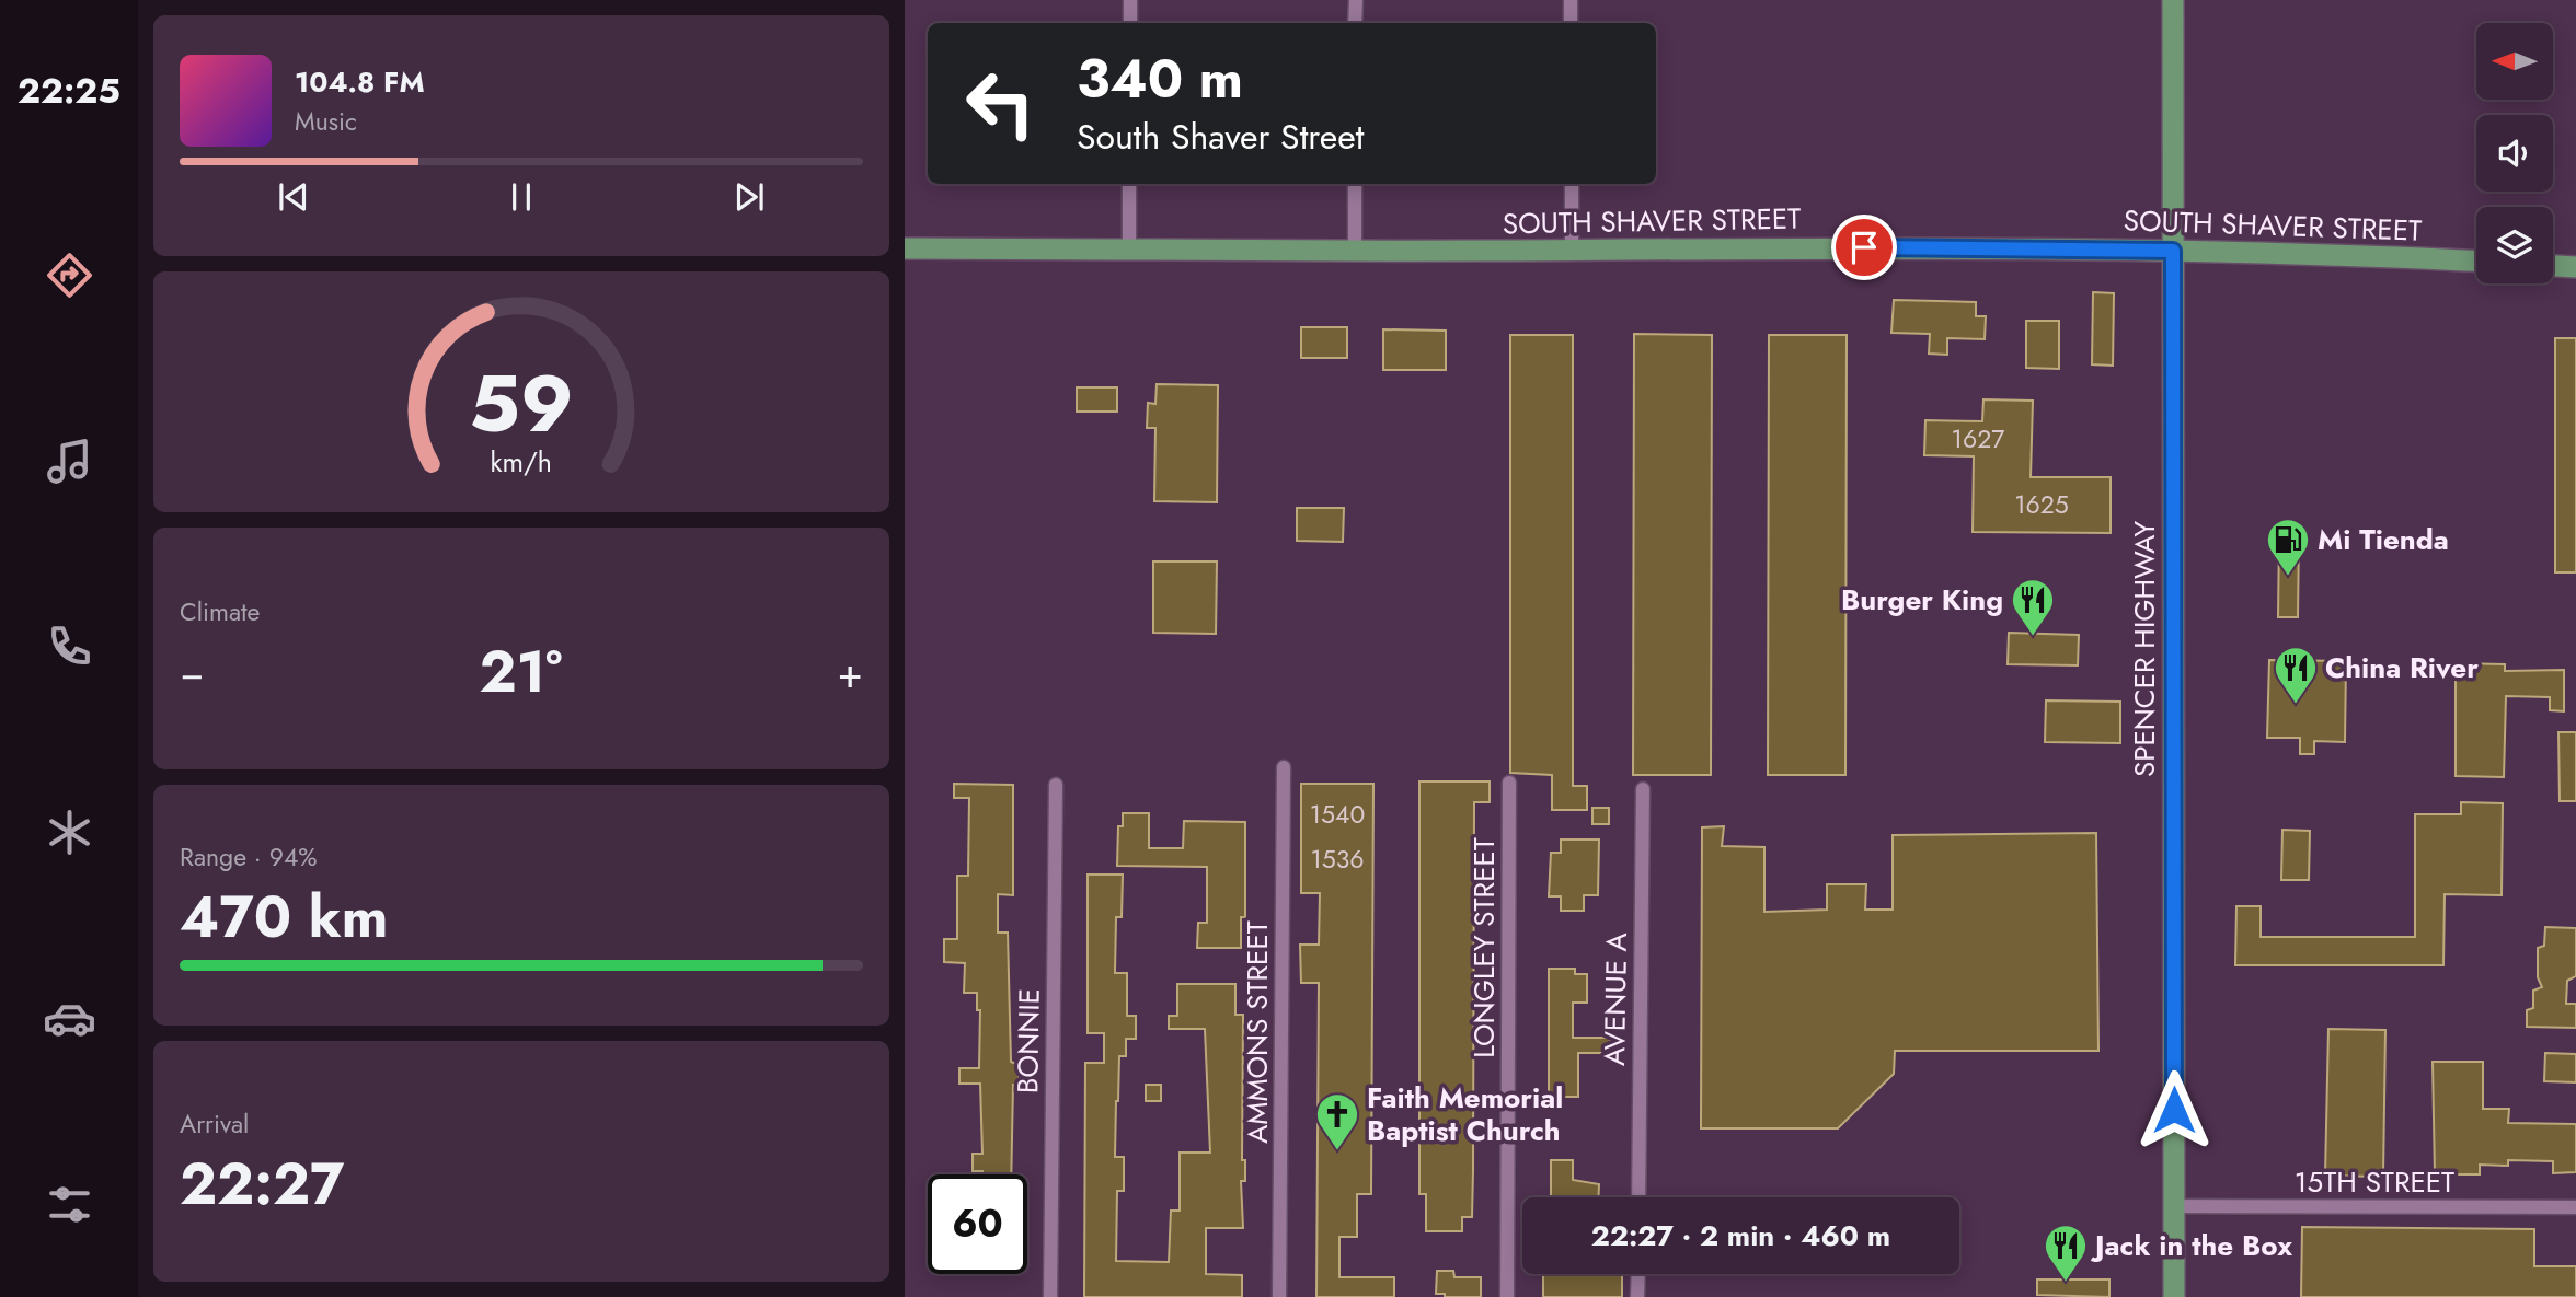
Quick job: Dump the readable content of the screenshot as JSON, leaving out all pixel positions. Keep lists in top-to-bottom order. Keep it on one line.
{"streets":{"main road":["SOUTH SHAVER STREET","SPENCER HIGHWAY"],"street":["LONGLEY STREET","AVENUE A","AMMONS STREET","BONNIE","15TH STREET"]},"crossings":[["SOUTH SHAVER STREET","SPENCER HIGHWAY"],["SPENCER HIGHWAY","15TH STREET"]],"places":{"fuel station":["Mi Tienda"],"restaurant":["Burger King","China River","Jack in the Box"],"church":["Faith Memorial Baptist Church"]},"house_numbers":["1627","1625","1540","1536"],"north":"left","page":{"tabs":"22:25","turn":["340 m","South Shaver Street"],"song":["104.8 FM","Music"],"tile":["Climate",["Range · 94%","470 km"],["Arrival","22:27"]],"heat":["−","21°","+"],"limit":"60","trip":"22:27 · 2 min · 460 m","gauge":["59","km/h"]}}
